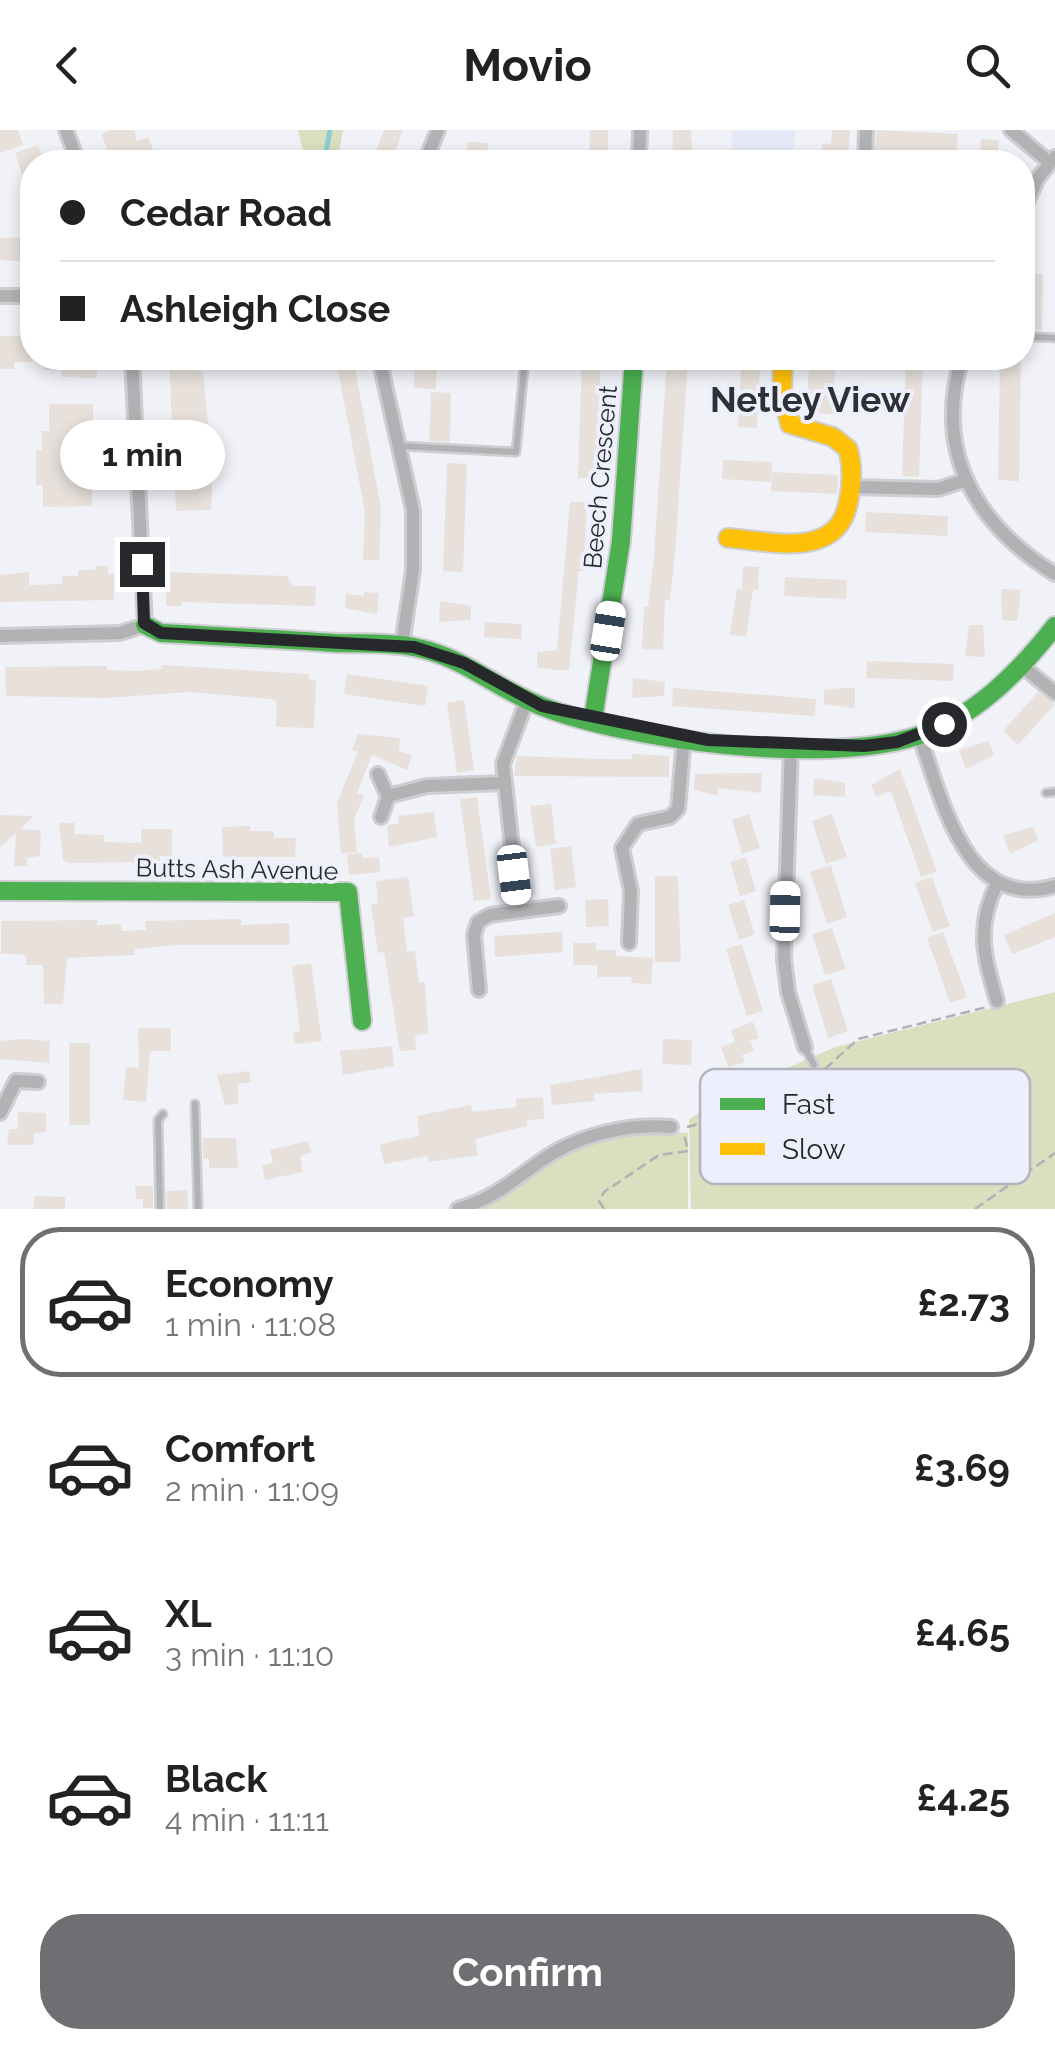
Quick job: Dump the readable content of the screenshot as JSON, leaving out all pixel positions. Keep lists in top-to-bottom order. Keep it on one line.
{"streets":{"street":["Beech Crescent","Butts Ash Avenue"]},"districts":["Netley View"],"legend":["Fast","Slow"],"page":{"header":"Movio","banner":["Cedar Road","Ashleigh Close"],"bubble":"1 min","list":[{"name":"Economy","note":"1 min · 11:08","value":"£2.73"},{"name":"Comfort","note":"2 min · 11:09","value":"£3.69"},{"name":"XL","note":"3 min · 11:10","value":"£4.65"},{"name":"Black","note":"4 min · 11:11","value":"£4.25"}],"buttons":"Confirm"}}
